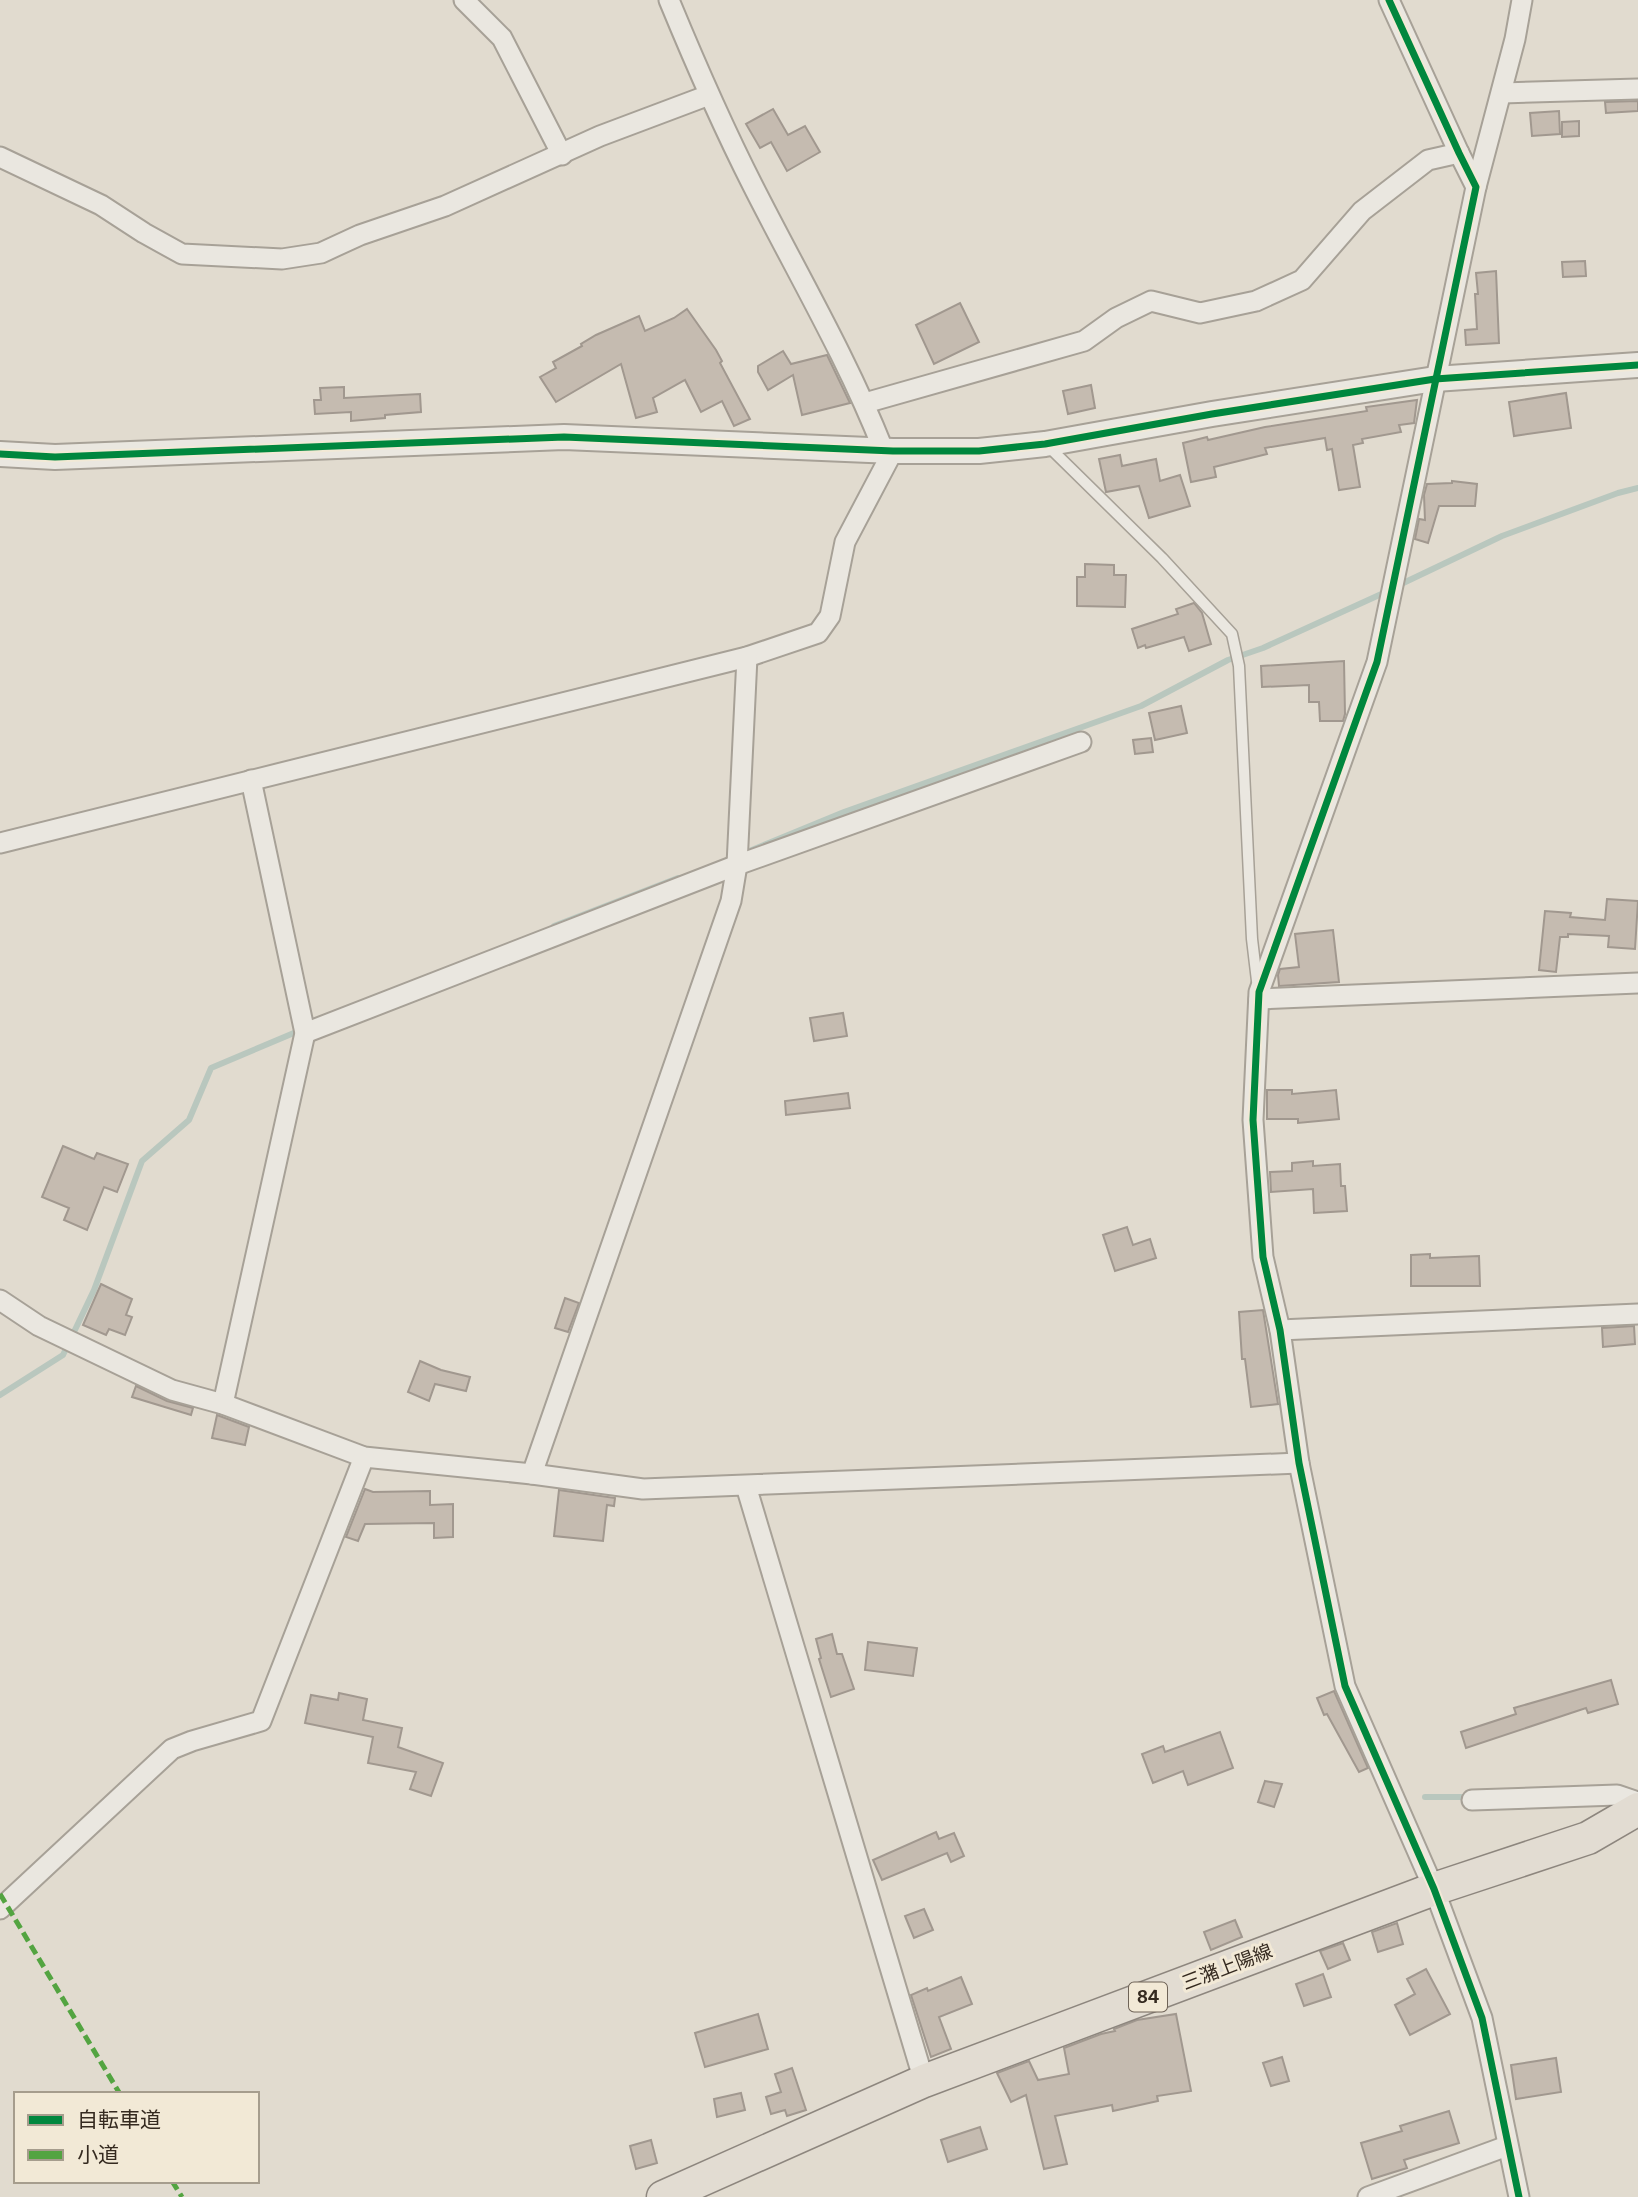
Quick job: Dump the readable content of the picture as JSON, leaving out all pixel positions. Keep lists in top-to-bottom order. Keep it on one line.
{"streets":{"main road":["三潴上陽線","84"]},"legend":["自転車道","小道"]}
